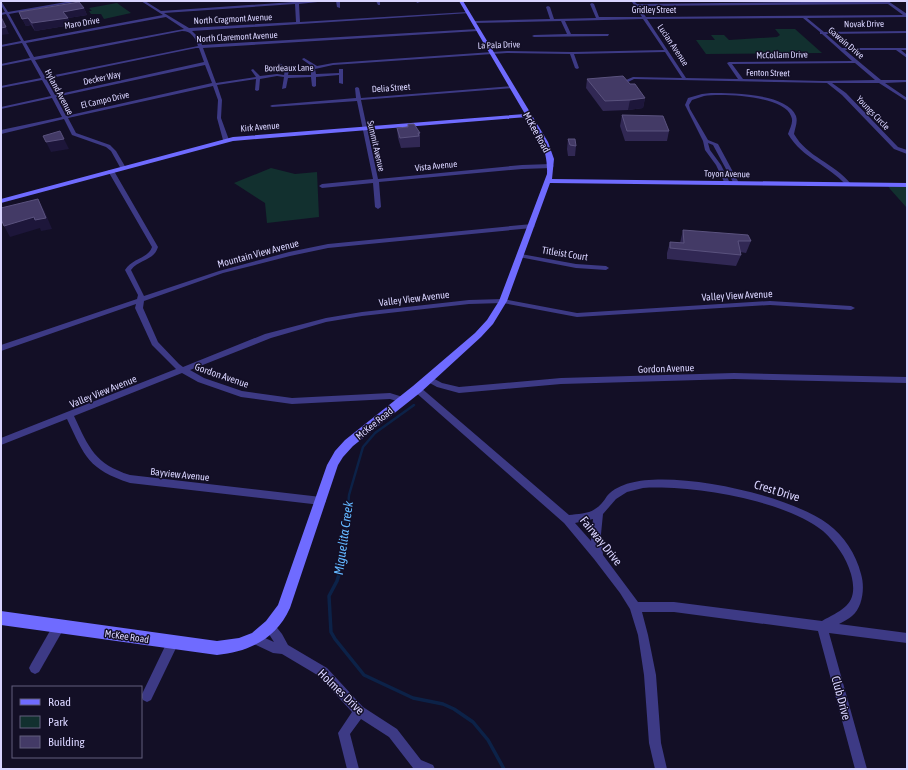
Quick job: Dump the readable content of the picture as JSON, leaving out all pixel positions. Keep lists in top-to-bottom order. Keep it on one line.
{"streets":{"street":["Gridley Street","North Cragmont Avenue","Maro Drive","Novak Drive","North Claremont Avenue","Gawain Drive","La Pala Drive","Lucian Avenue","McCollam Drive","Bordeaux Lane","Fenton Street","Decker Way","Delia Street","Hyland Avenue","El Campo Drive","Youngs Circle","Kirk Avenue","McKee Road","Summit Avenue","Vista Avenue","Toyon Avenue","Mountain View Avenue","Titleist Court","Valley View Avenue","Gordon Avenue","Bayview Avenue","Crest Drive","Fairway Drive","Holmes Drive","Club Drive"]},"crossings":[["Gridley Street","Gawain Drive"],["Gridley Street","Lucian Avenue"],["Gridley Street","McKee Road"],["North Cragmont Avenue","Hyland Avenue"],["North Cragmont Avenue","McKee Road"],["Maro Drive","Hyland Avenue"],["Novak Drive","Gawain Drive"],["North Claremont Avenue","Hyland Avenue"],["North Claremont Avenue","McKee Road"],["Gawain Drive","McCollam Drive"],["Gawain Drive","Fenton Street"],["La Pala Drive","Lucian Avenue"],["La Pala Drive","McKee Road"],["Lucian Avenue","Fenton Street"],["McCollam Drive","Fenton Street"],["Bordeaux Lane","El Campo Drive"],["Fenton Street","Youngs Circle"],["Decker Way","Hyland Avenue"],["Delia Street","McKee Road"],["Delia Street","Summit Avenue"],["Hyland Avenue","El Campo Drive"],["Hyland Avenue","Kirk Avenue"],["Kirk Avenue","McKee Road"],["Kirk Avenue","Summit Avenue"],["Kirk Avenue","Gordon Avenue"],["McKee Road","Vista Avenue"],["McKee Road","Toyon Avenue"],["McKee Road","Mountain View Avenue"],["McKee Road","Titleist Court"],["McKee Road","Valley View Avenue"],["McKee Road","Gordon Avenue"],["McKee Road","Bayview Avenue"],["McKee Road","Fairway Drive"],["McKee Road","Holmes Drive"],["Summit Avenue","Vista Avenue"],["Mountain View Avenue","Gordon Avenue"],["Valley View Avenue","Gordon Avenue"],["Valley View Avenue","Bayview Avenue"],["Crest Drive","Club Drive"]],"water":["Miguelita Creek"],"legend":["Road","Park","Building"]}
